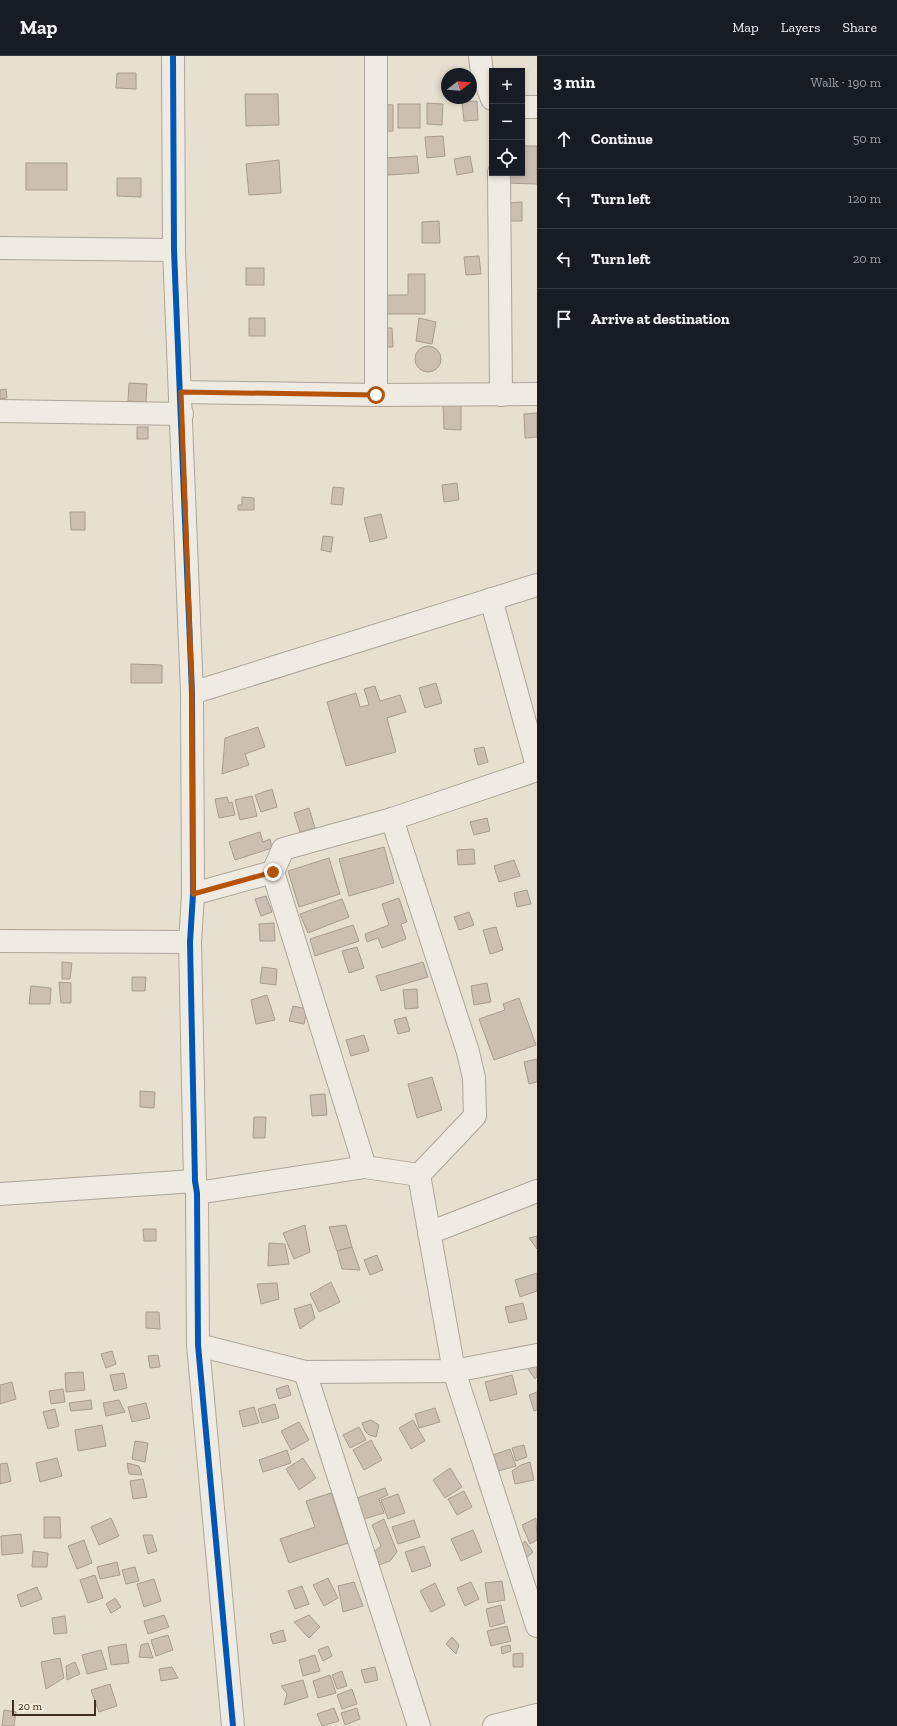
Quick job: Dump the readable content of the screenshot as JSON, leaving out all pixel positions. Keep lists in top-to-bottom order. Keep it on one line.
{"scale_bar":"20 m","north":"right","page":{"header":"Map","nav":["Map","Layers","Share"],"heading":["3 min","Walk · 190 m"],"map_buttons":["+","−"],"list":[["Continue","50 m"],["Turn left","120 m"],["Turn left","20 m"],"Arrive at destination"],"scale":"20 m"}}
